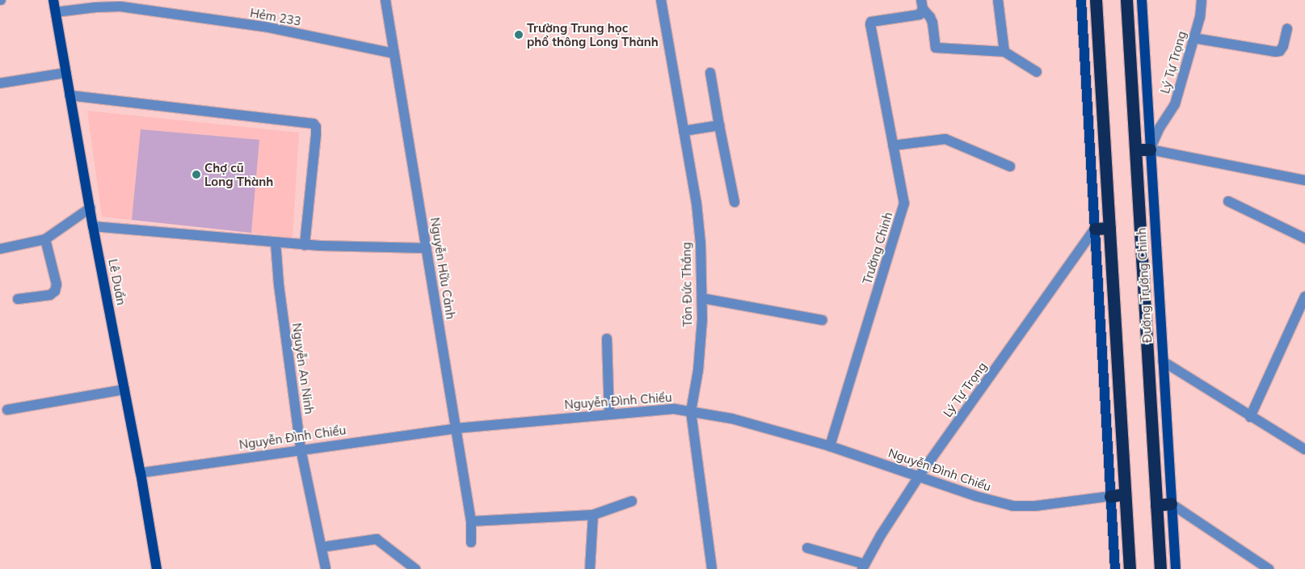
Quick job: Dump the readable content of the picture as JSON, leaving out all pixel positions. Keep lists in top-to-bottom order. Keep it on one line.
{"streets":{"highway":["Đường Trường Chinh"],"main road":["Lê Duẩn"],"street":["Hẻm 233","Lý Tự Trọng","Trường Chinh","Nguyễn Hữu Cảnh","Tôn Đức Thắng","Nguyễn An Ninh","Nguyễn Đình Chiểu"]},"crossings":[["Hẻm 233","Nguyễn Hữu Cảnh"],["Hẻm 233","Lê Duẩn"],["Lý Tự Trọng","Đường Trường Chinh"],["Lý Tự Trọng","Nguyễn Đình Chiểu"],["Trường Chinh","Nguyễn Đình Chiểu"],["Nguyễn Hữu Cảnh","Nguyễn Đình Chiểu"],["Lê Duẩn","Nguyễn Đình Chiểu"],["Tôn Đức Thắng","Nguyễn Đình Chiểu"],["Nguyễn An Ninh","Nguyễn Đình Chiểu"]],"places":["Trường Trung học phổ thông Long Thành","Chợ cũ Long Thành"]}
